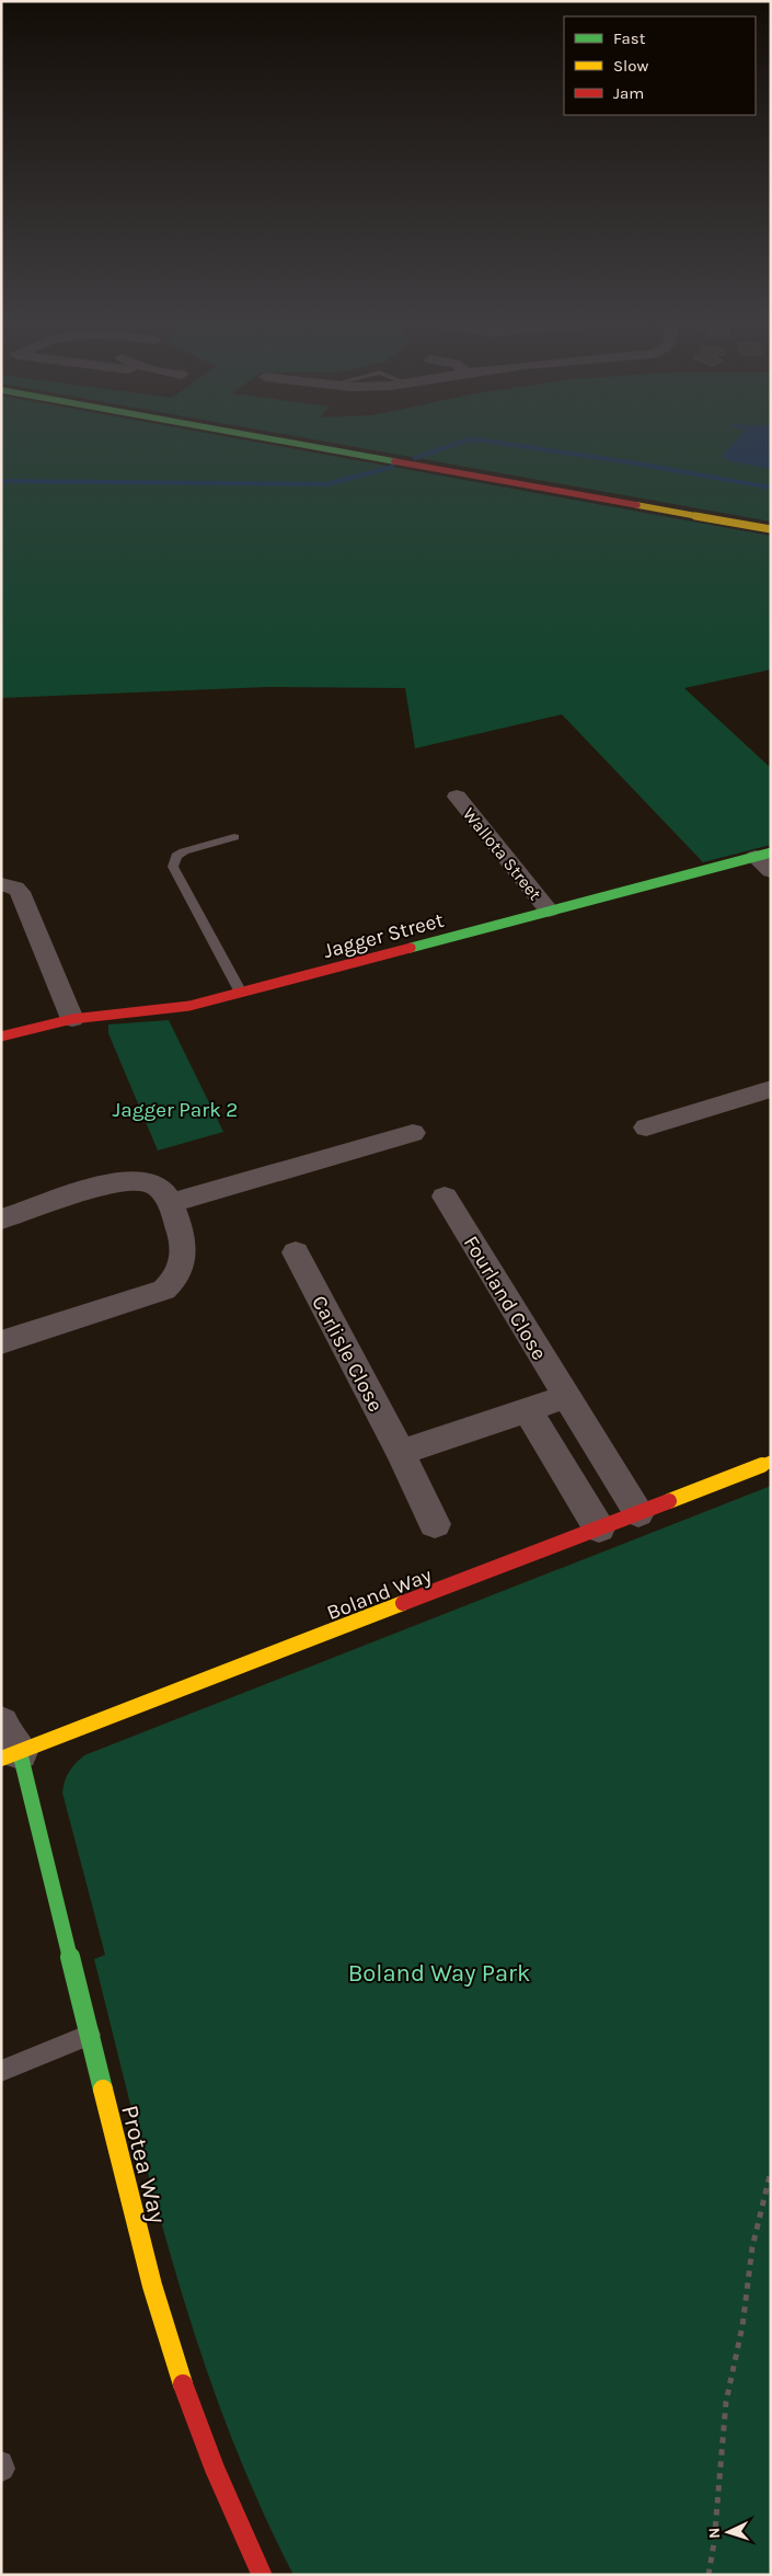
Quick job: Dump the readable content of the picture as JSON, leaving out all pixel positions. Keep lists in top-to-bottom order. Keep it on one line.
{"streets":{"street":["Wallota Street","Jagger Street","Fourland Close","Carlisle Close","Boland Way","Protea Way"]},"crossings":[["Wallota Street","Jagger Street"],["Fourland Close","Boland Way"],["Boland Way","Protea Way"]],"parks":["Jagger Park 2","Boland Way Park"],"legend":["Fast","Slow","Jam"],"north":"left"}
